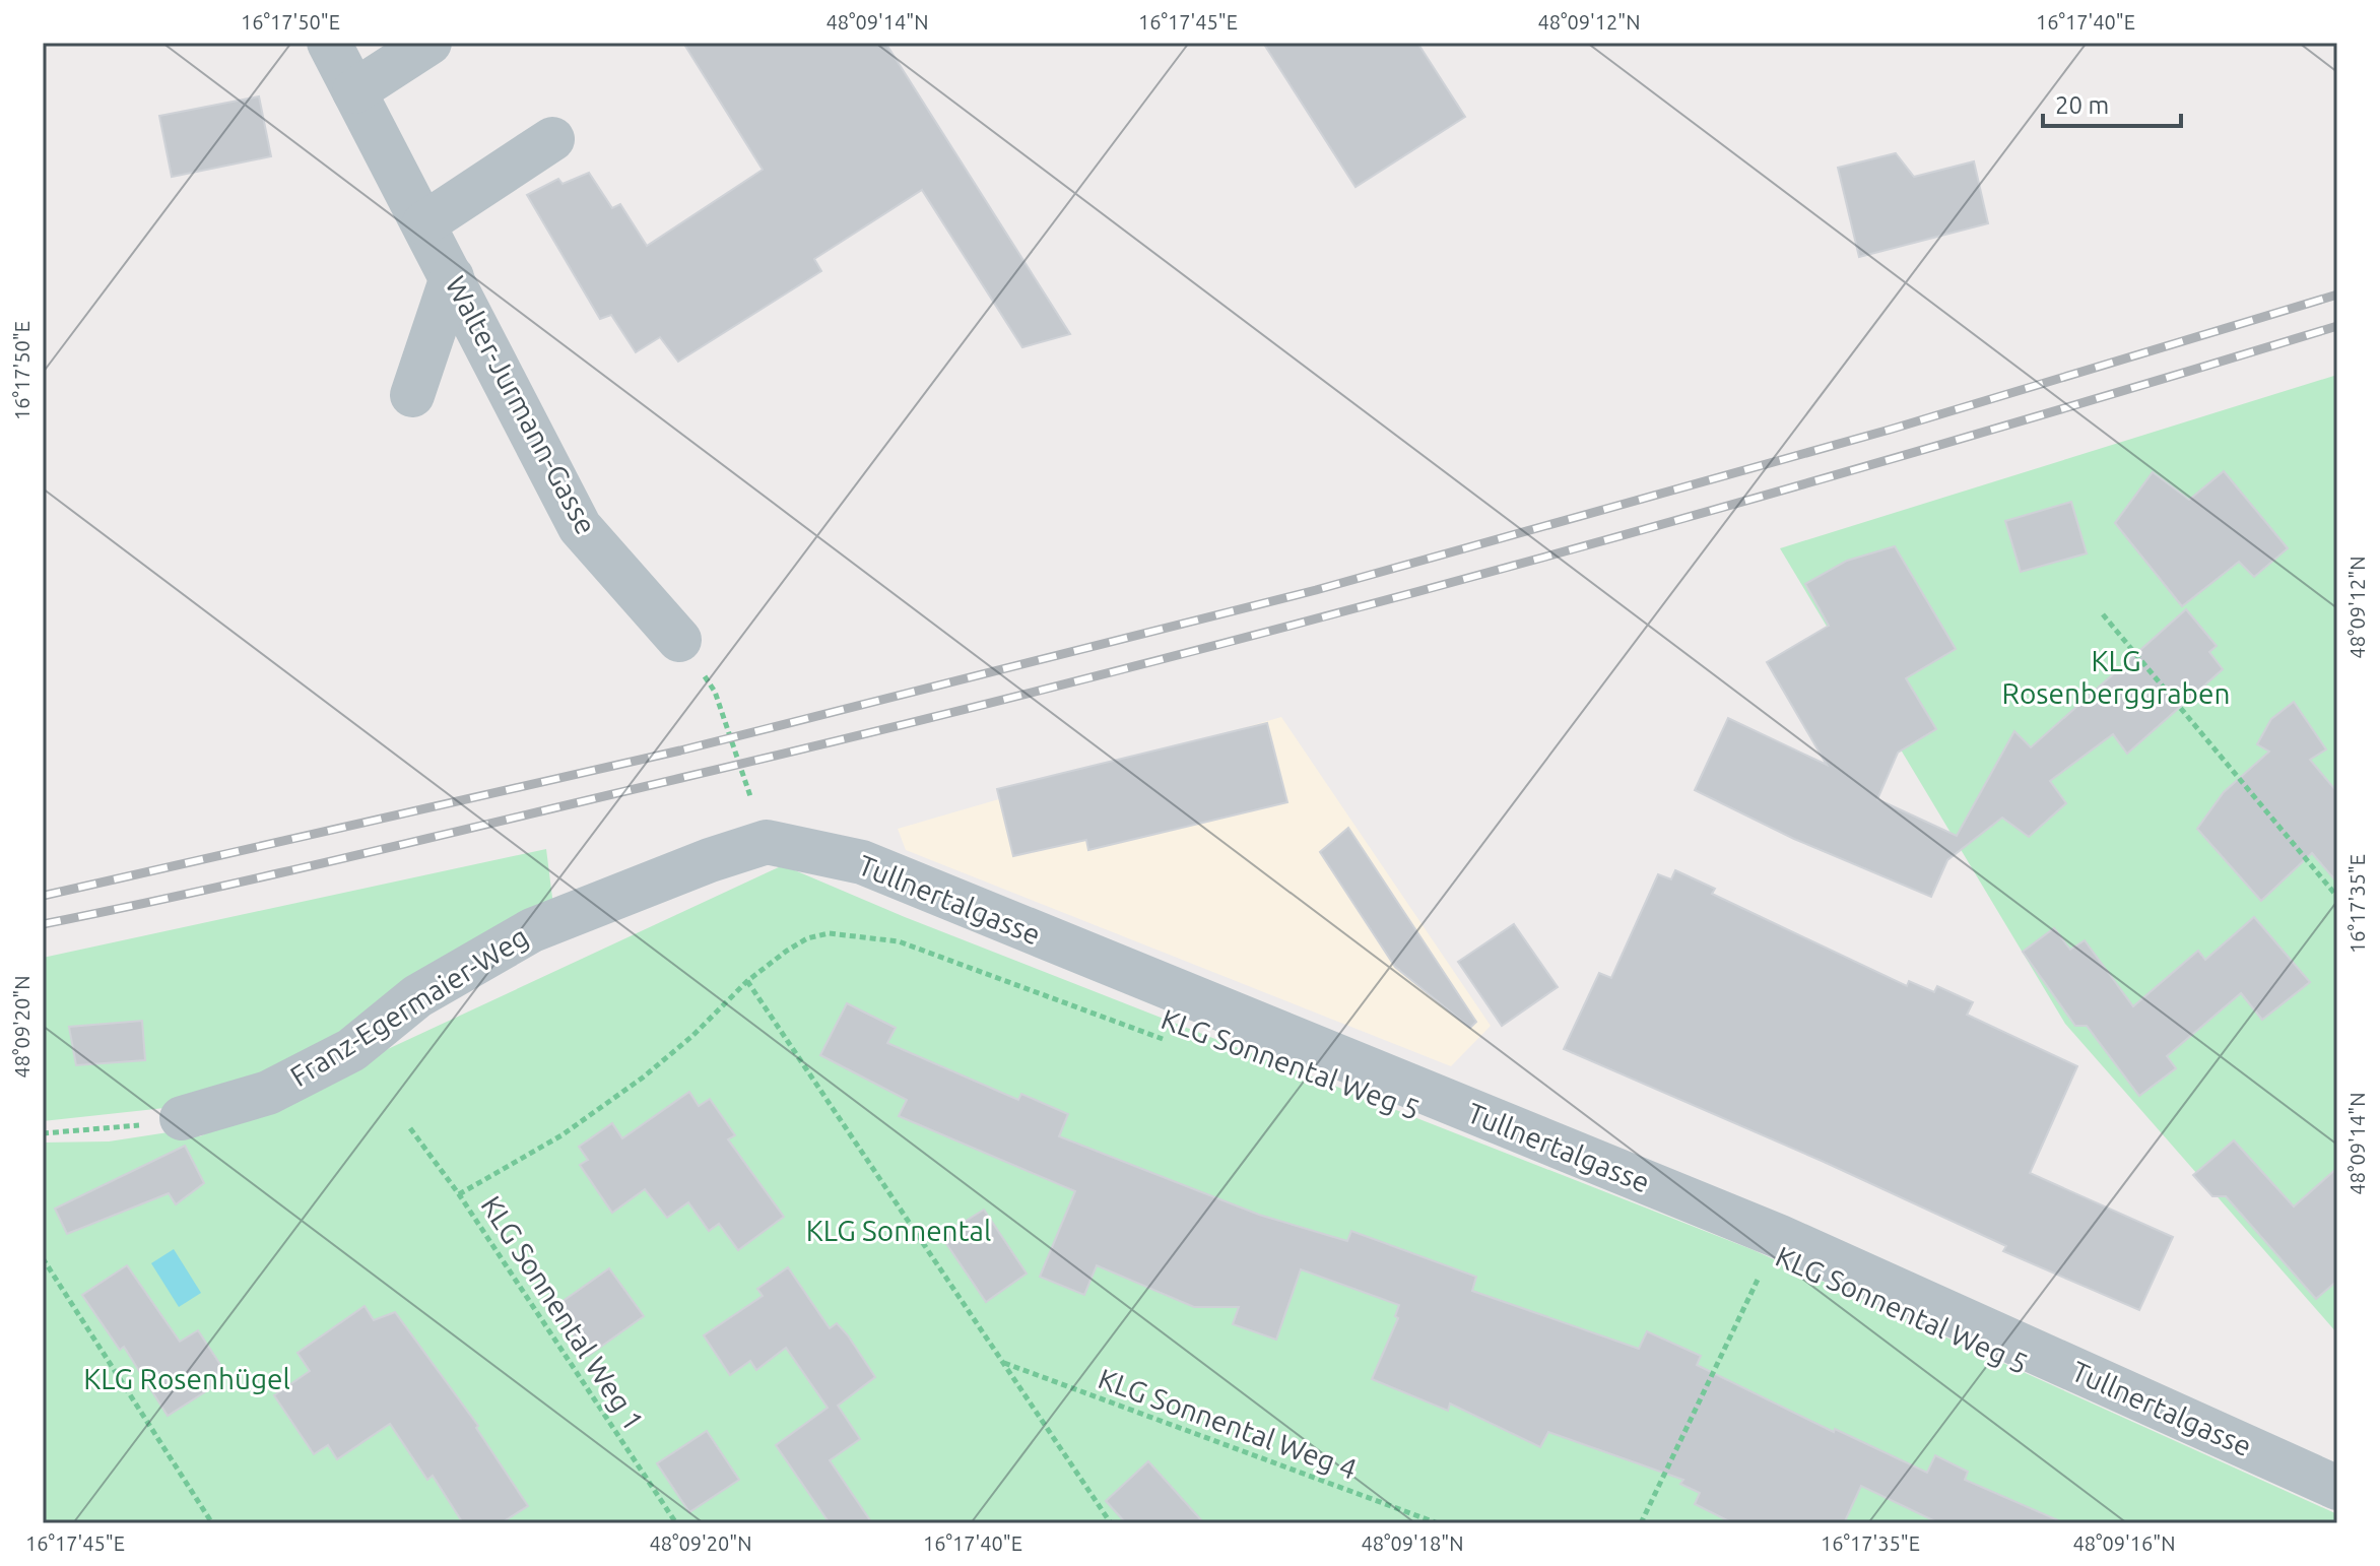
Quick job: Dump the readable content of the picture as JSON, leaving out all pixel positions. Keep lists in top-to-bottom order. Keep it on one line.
{"streets":{"street":["Walter-Jurmann-Gasse","Tullnertalgasse","Franz-Egermaier-Weg"],"path":["KLG Sonnental Weg 5","KLG Sonnental Weg 1","KLG Sonnental Weg 4"]},"crossings":[["Tullnertalgasse","Franz-Egermaier-Weg"],["KLG Sonnental Weg 5","KLG Sonnental Weg 1"]],"parks":["KLG Rosenberggraben","KLG Sonnental","KLG Rosenhügel"],"scale_bar":"20 m","coordinates":["16°17'50\"E","48°09'14\"N","16°17'45\"E","48°09'12\"N","16°17'40\"E","16°17'35\"E","48°09'20\"N","48°09'18\"N","48°09'16\"N"]}
